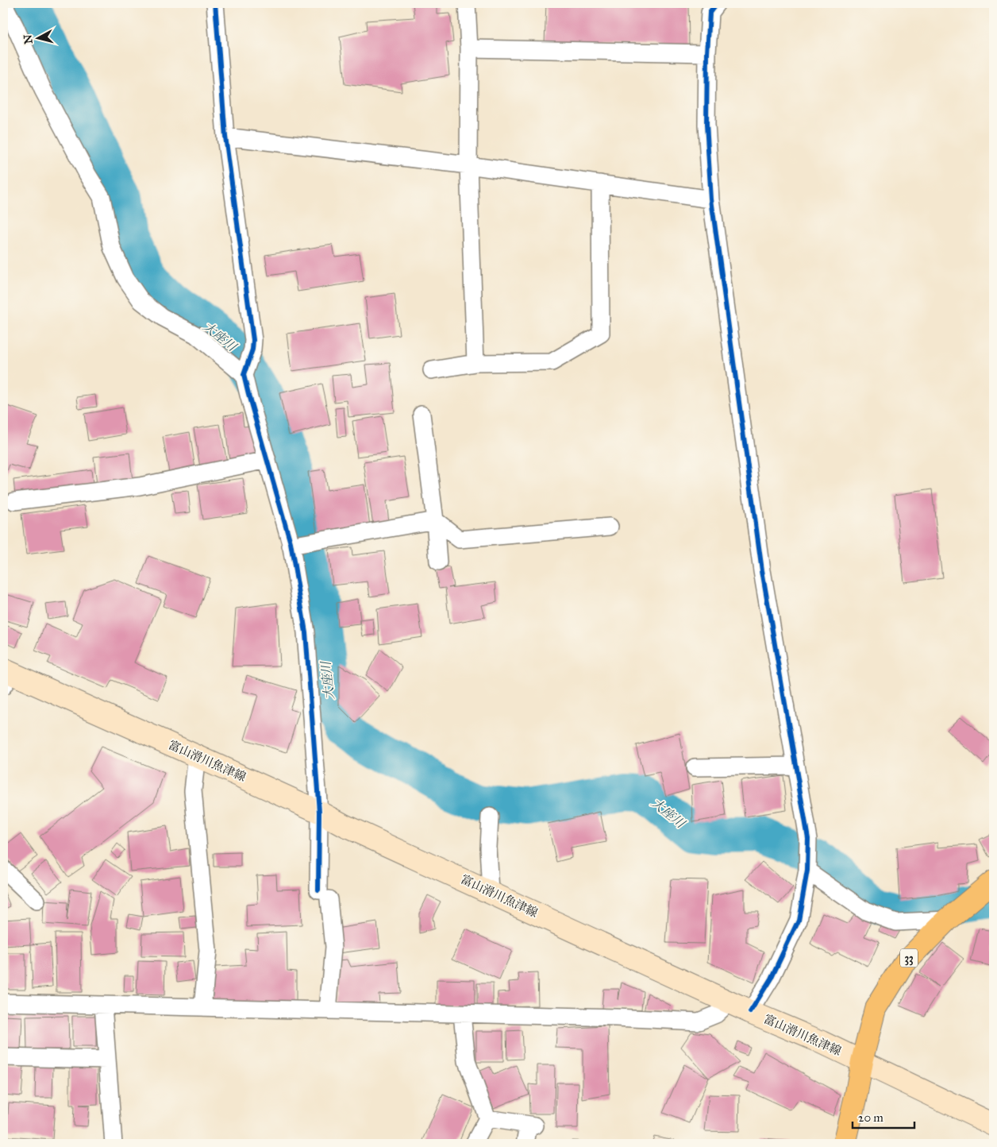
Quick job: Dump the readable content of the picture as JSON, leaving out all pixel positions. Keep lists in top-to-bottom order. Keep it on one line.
{"streets":{"main road":["富山滑川魚津線","33"]},"crossings":[["富山滑川魚津線","33"]],"water":["大座川"],"scale_bar":"20 m","north":"left"}
